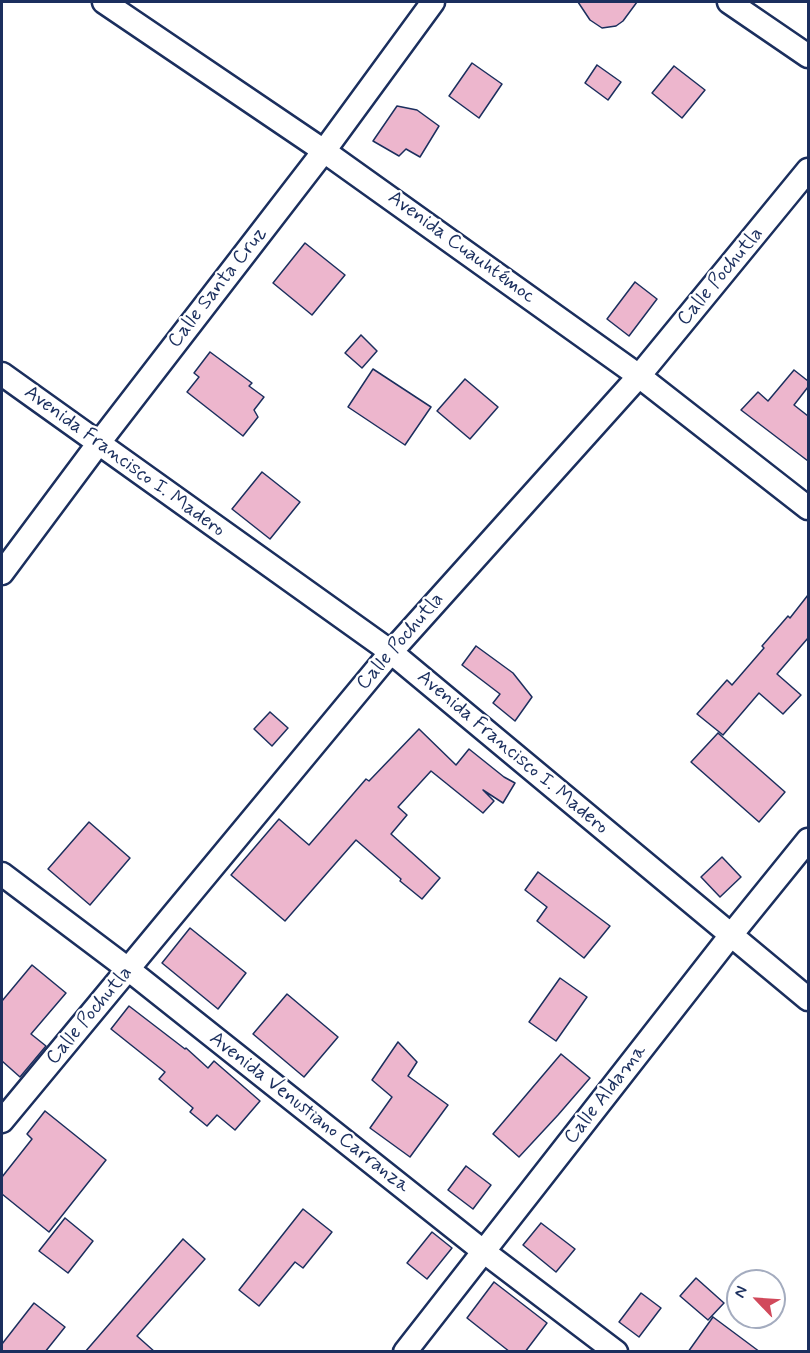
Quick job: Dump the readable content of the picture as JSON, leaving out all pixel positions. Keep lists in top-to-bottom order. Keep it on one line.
{"streets":{"street":["Avenida Cuauhtémoc","Calle Pochutla","Calle Santa Cruz","Avenida Francisco I. Madero","Calle Aldama","Avenida Venustiano Carranza"]},"crossings":[["Avenida Cuauhtémoc","Calle Pochutla"],["Avenida Cuauhtémoc","Calle Santa Cruz"],["Calle Pochutla","Avenida Francisco I. Madero"],["Calle Pochutla","Avenida Venustiano Carranza"],["Calle Santa Cruz","Avenida Francisco I. Madero"],["Avenida Francisco I. Madero","Calle Aldama"],["Calle Aldama","Avenida Venustiano Carranza"]],"north":"top left"}
